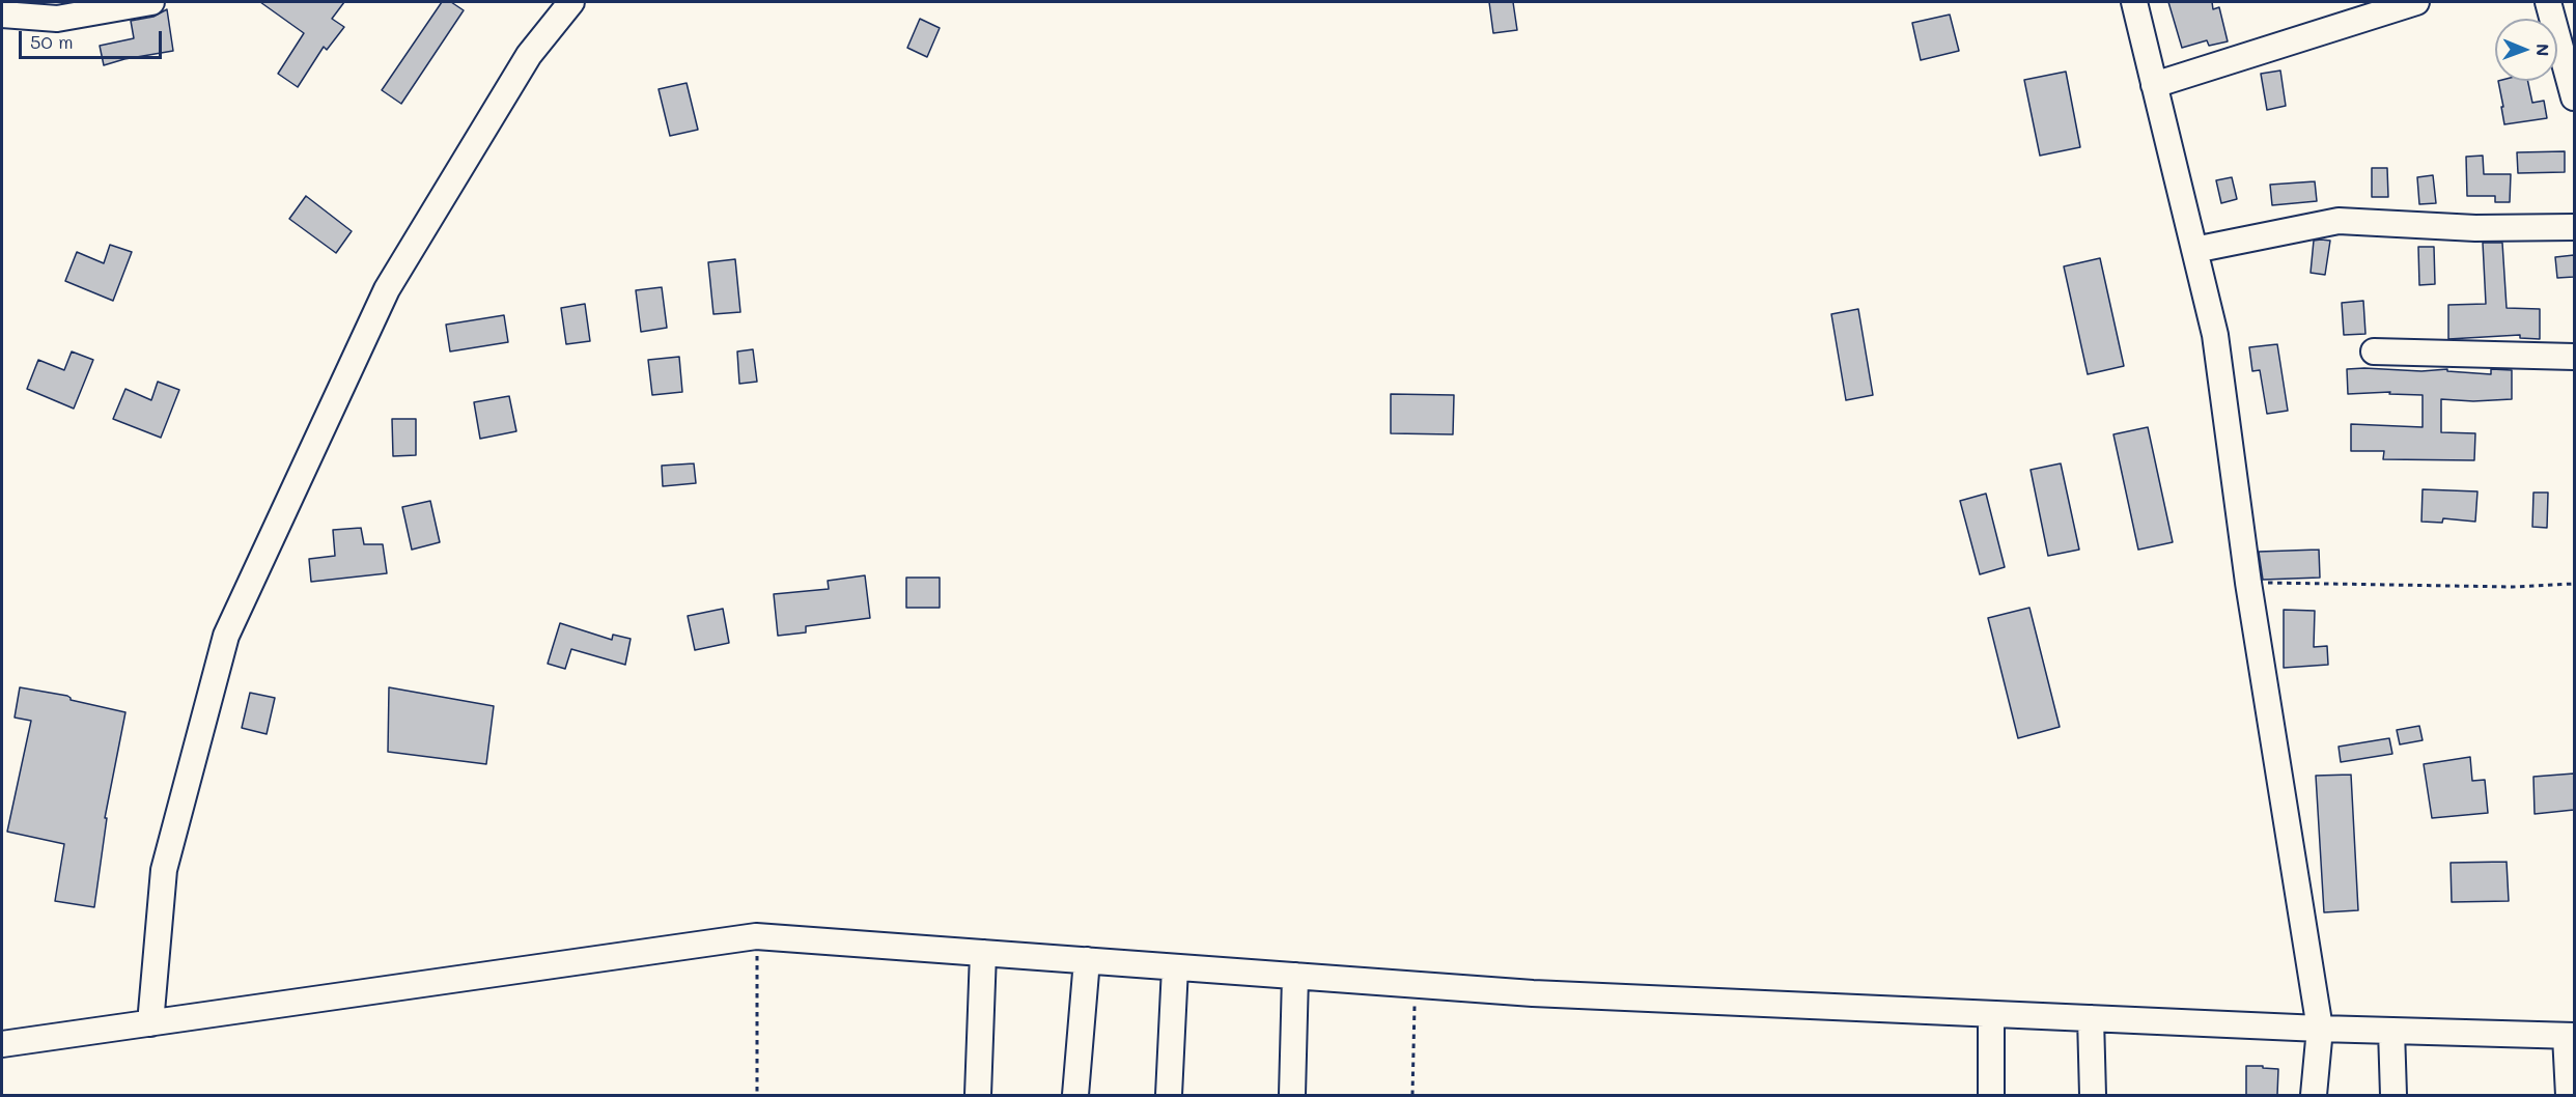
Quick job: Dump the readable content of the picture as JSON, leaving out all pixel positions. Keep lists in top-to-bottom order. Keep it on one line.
{"scale_bar":"50 m","north":"right"}
